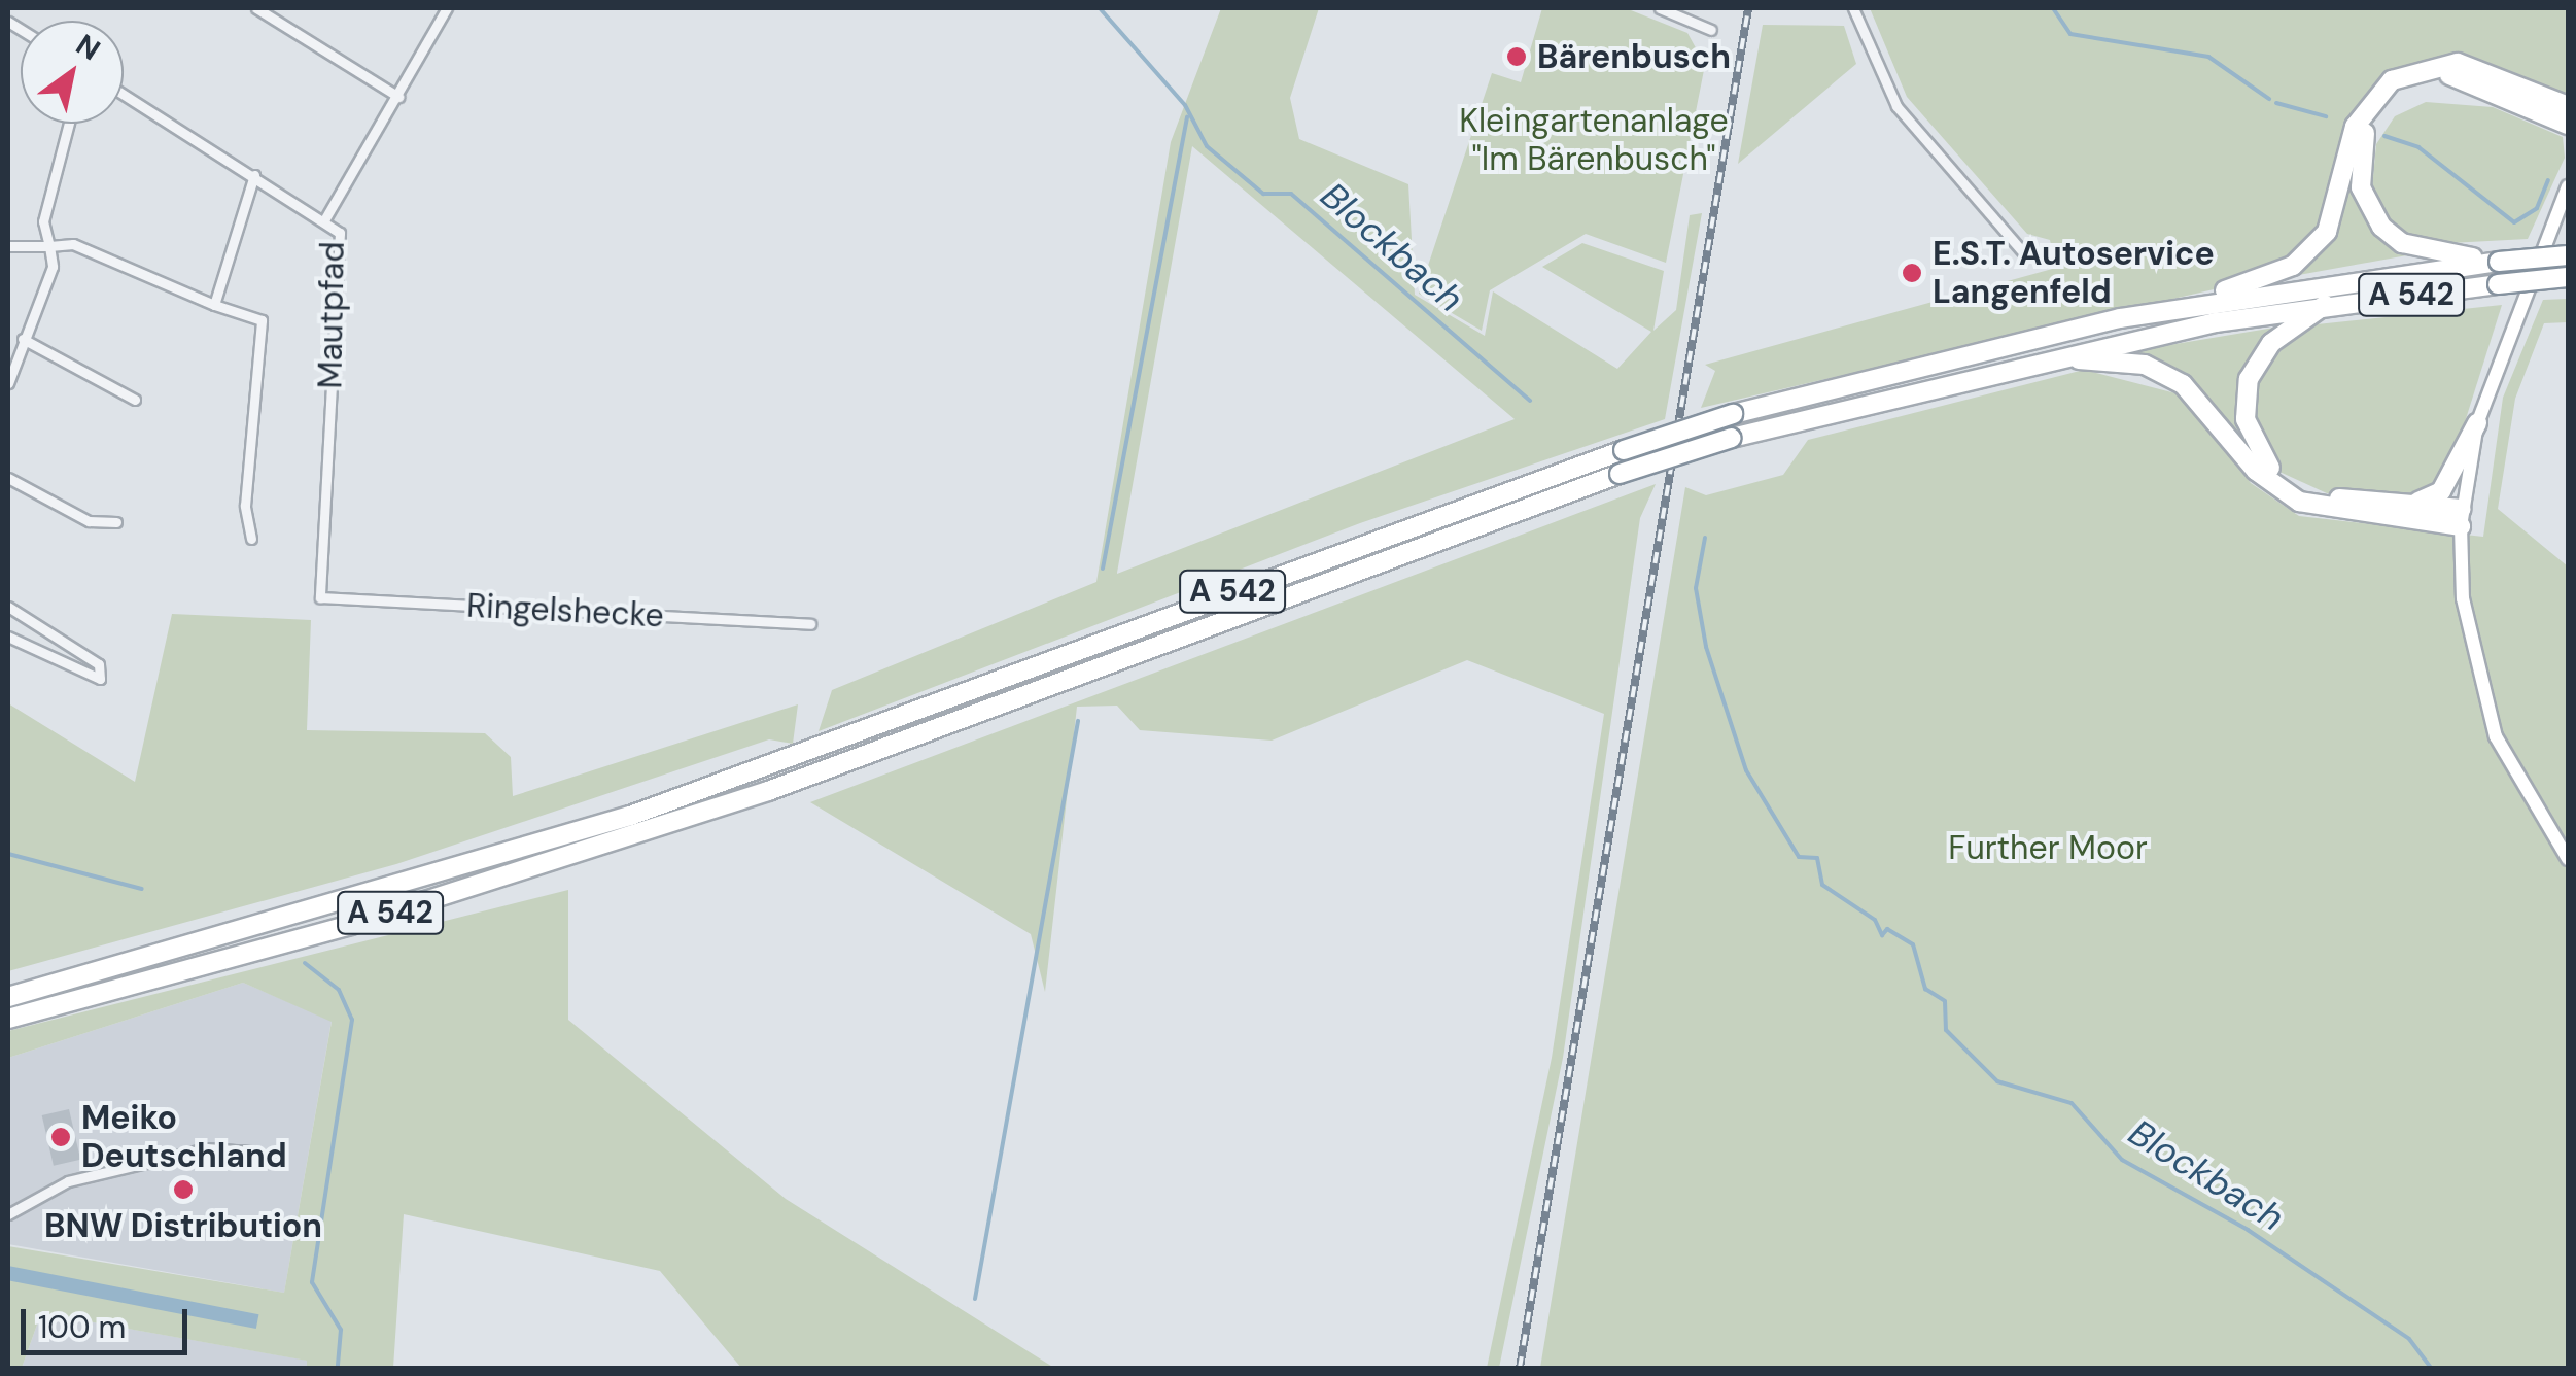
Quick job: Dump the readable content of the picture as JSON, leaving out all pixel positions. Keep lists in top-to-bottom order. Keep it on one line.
{"streets":{"highway":["A 542"],"street":["Mautpfad","Ringelshecke"]},"crossings":[["Mautpfad","Ringelshecke"]],"water":["Blockbach"],"parks":["Kleingartenanlage \"Im Bärenbusch\"","Further Moor"],"places":["Bärenbusch","E.S.T. Autoservice Langenfeld","Meiko Deutschland","BNW Distribution"],"scale_bar":"100 m","north":"top right"}
